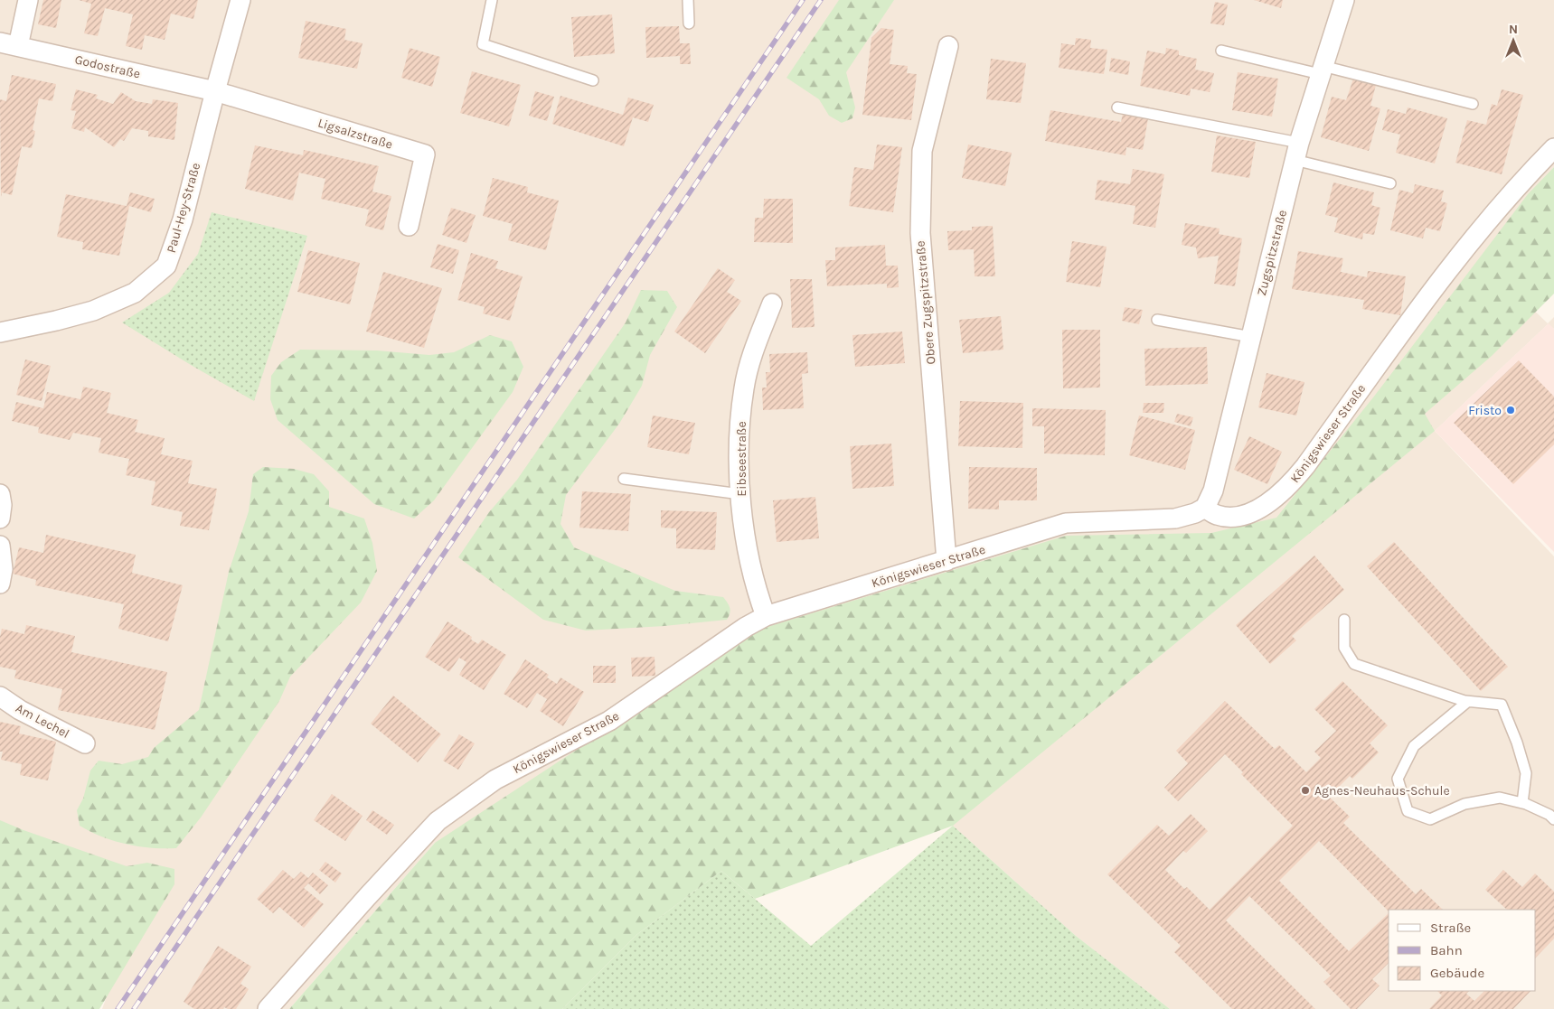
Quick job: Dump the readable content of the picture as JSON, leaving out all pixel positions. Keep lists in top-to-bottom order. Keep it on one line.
{"streets":{"street":["Godostraße","Ligsalzstraße","Paul-Hey-Straße","Zugspitzstraße","Obere Zugspitzstraße","Königswieser Straße","Eibseestraße","Am Lechel"]},"crossings":[["Godostraße","Ligsalzstraße"],["Godostraße","Paul-Hey-Straße"],["Ligsalzstraße","Paul-Hey-Straße"],["Zugspitzstraße","Königswieser Straße"],["Obere Zugspitzstraße","Königswieser Straße"],["Königswieser Straße","Eibseestraße"]],"places":["Fristo","Agnes-Neuhaus-Schule"],"legend":["Straße","Bahn","Gebäude"],"north":"top"}
